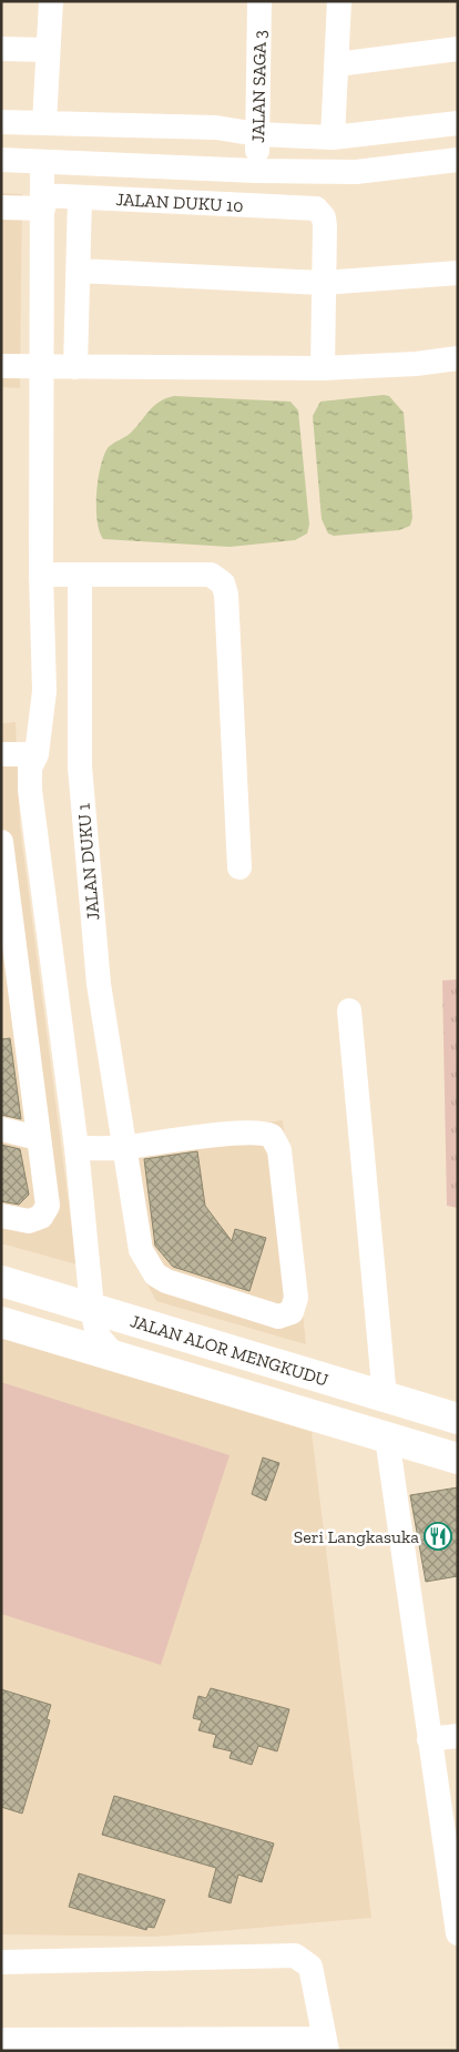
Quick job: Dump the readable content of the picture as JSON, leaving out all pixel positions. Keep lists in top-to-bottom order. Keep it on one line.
{"streets":{"main road":["JALAN ALOR MENGKUDU"],"street":["JALAN SAGA 3","JALAN DUKU 10","JALAN DUKU 1"]},"places":{"restaurant":["Seri Langkasuka"]}}
